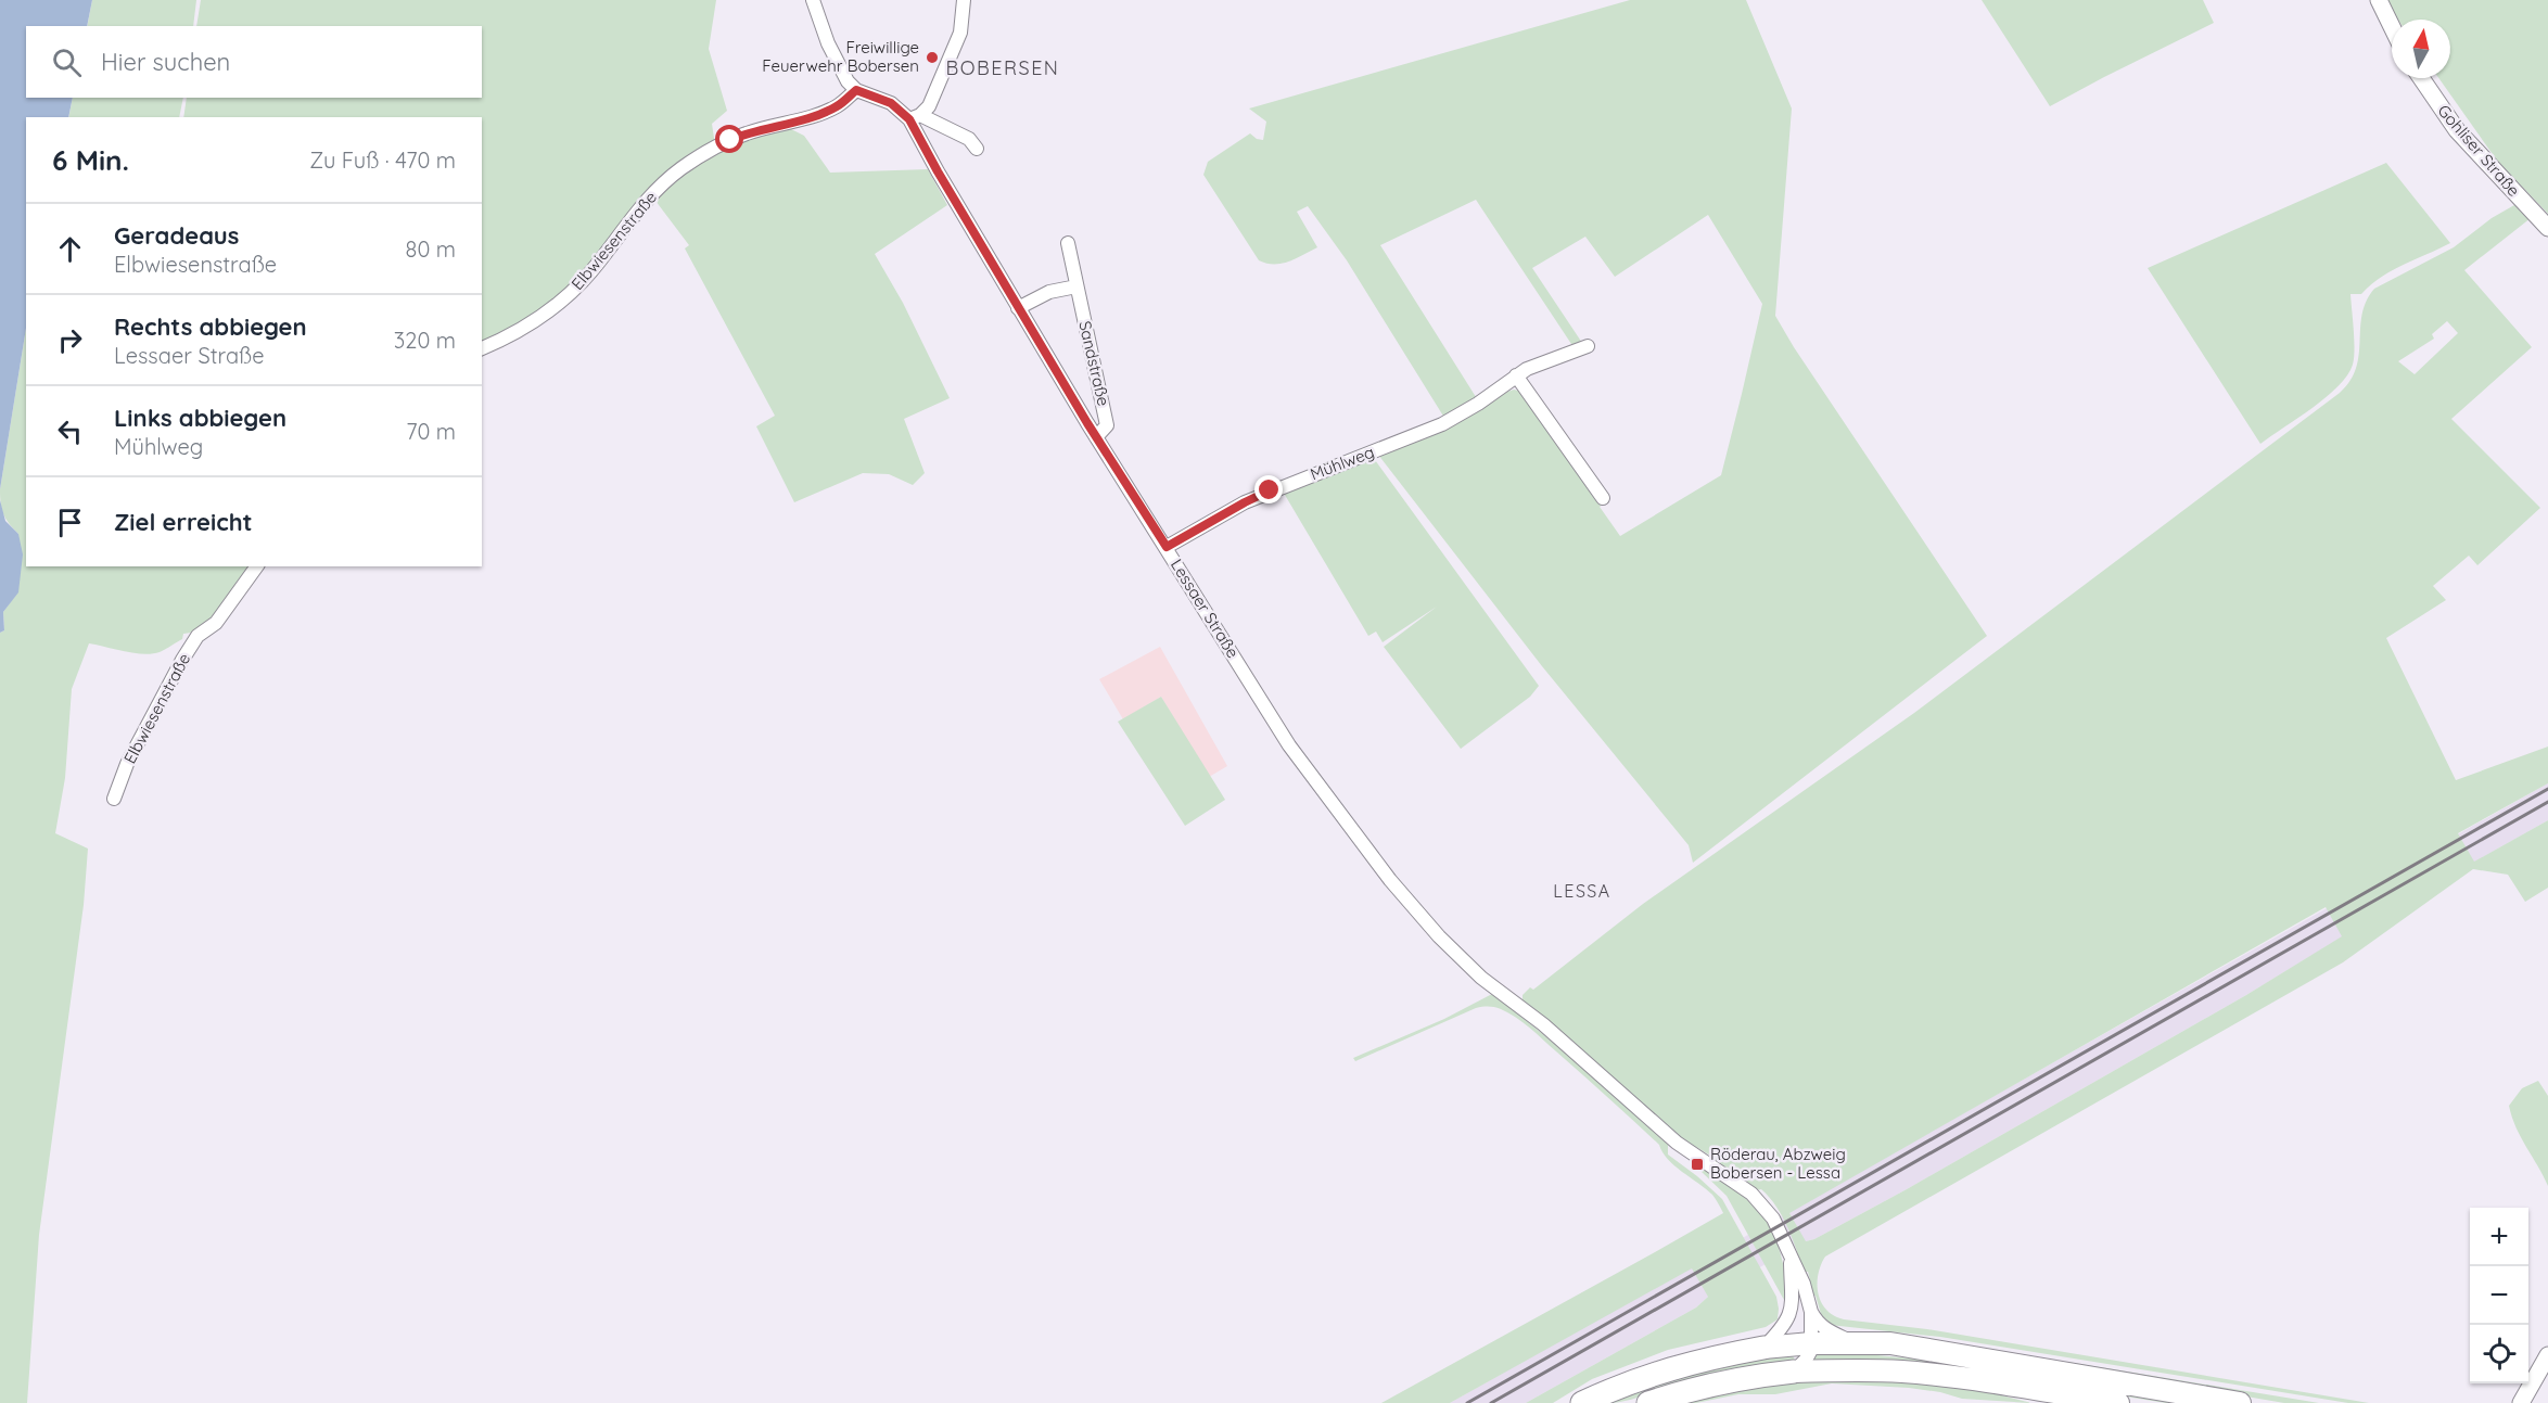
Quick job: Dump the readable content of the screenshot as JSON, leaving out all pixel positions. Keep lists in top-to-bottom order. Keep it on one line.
{"streets":{"street":["Gohliser Straße","Elbwiesenstraße","Sandstraße","Mühlweg","Lessaer Straße"]},"crossings":[["Elbwiesenstraße","Lessaer Straße"],["Sandstraße","Lessaer Straße"],["Mühlweg","Lessaer Straße"]],"districts":["BOBERSEN","LESSA"],"places":{"other":["Freiwillige Feuerwehr Bobersen"],"transit":["Röderau, Abzweig Bobersen - Lessa"]},"north":"top","page":{"search":"Hier suchen","heading":["6 Min.","Zu Fuß · 470 m"],"list":[["Geradeaus","Elbwiesenstraße","80 m"],["Rechts abbiegen","Lessaer Straße","320 m"],["Links abbiegen","Mühlweg","70 m"],"Ziel erreicht"],"map_buttons":["+","−"]}}
